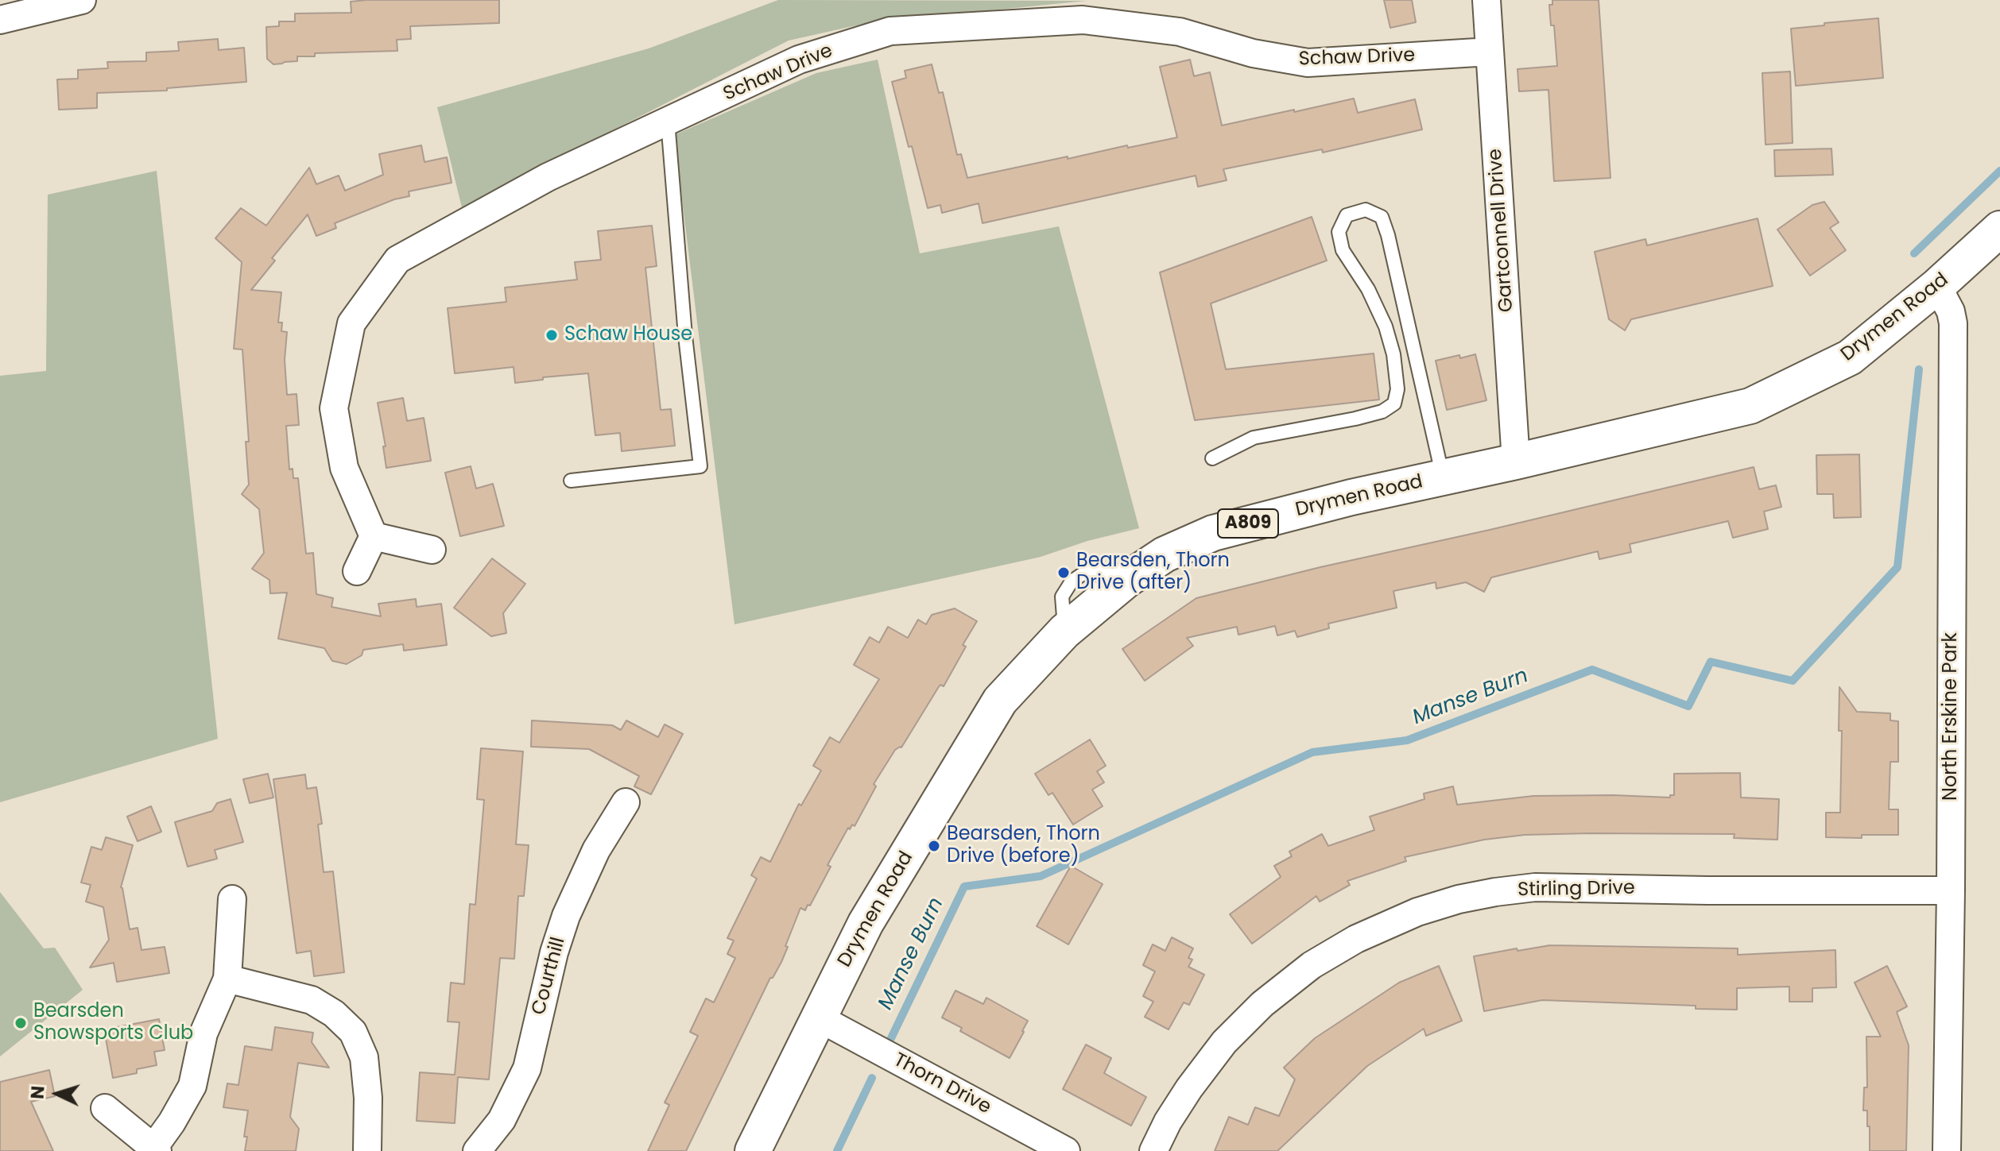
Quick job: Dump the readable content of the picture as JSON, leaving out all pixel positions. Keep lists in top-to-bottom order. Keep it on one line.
{"streets":{"main road":["Drymen Road","A809"],"street":["Schaw Drive","Gartconnell Drive","North Erskine Park","Stirling Drive","Courthill","Thorn Drive"]},"crossings":[["Schaw Drive","Gartconnell Drive"],["Gartconnell Drive","Drymen Road"],["Drymen Road","North Erskine Park"],["Drymen Road","Thorn Drive"],["North Erskine Park","Stirling Drive"]],"water":["Manse Burn"],"places":["Schaw House","Bearsden, Thorn Drive (after)","Bearsden, Thorn Drive (before)","Bearsden Snowsports Club"],"north":"left"}
